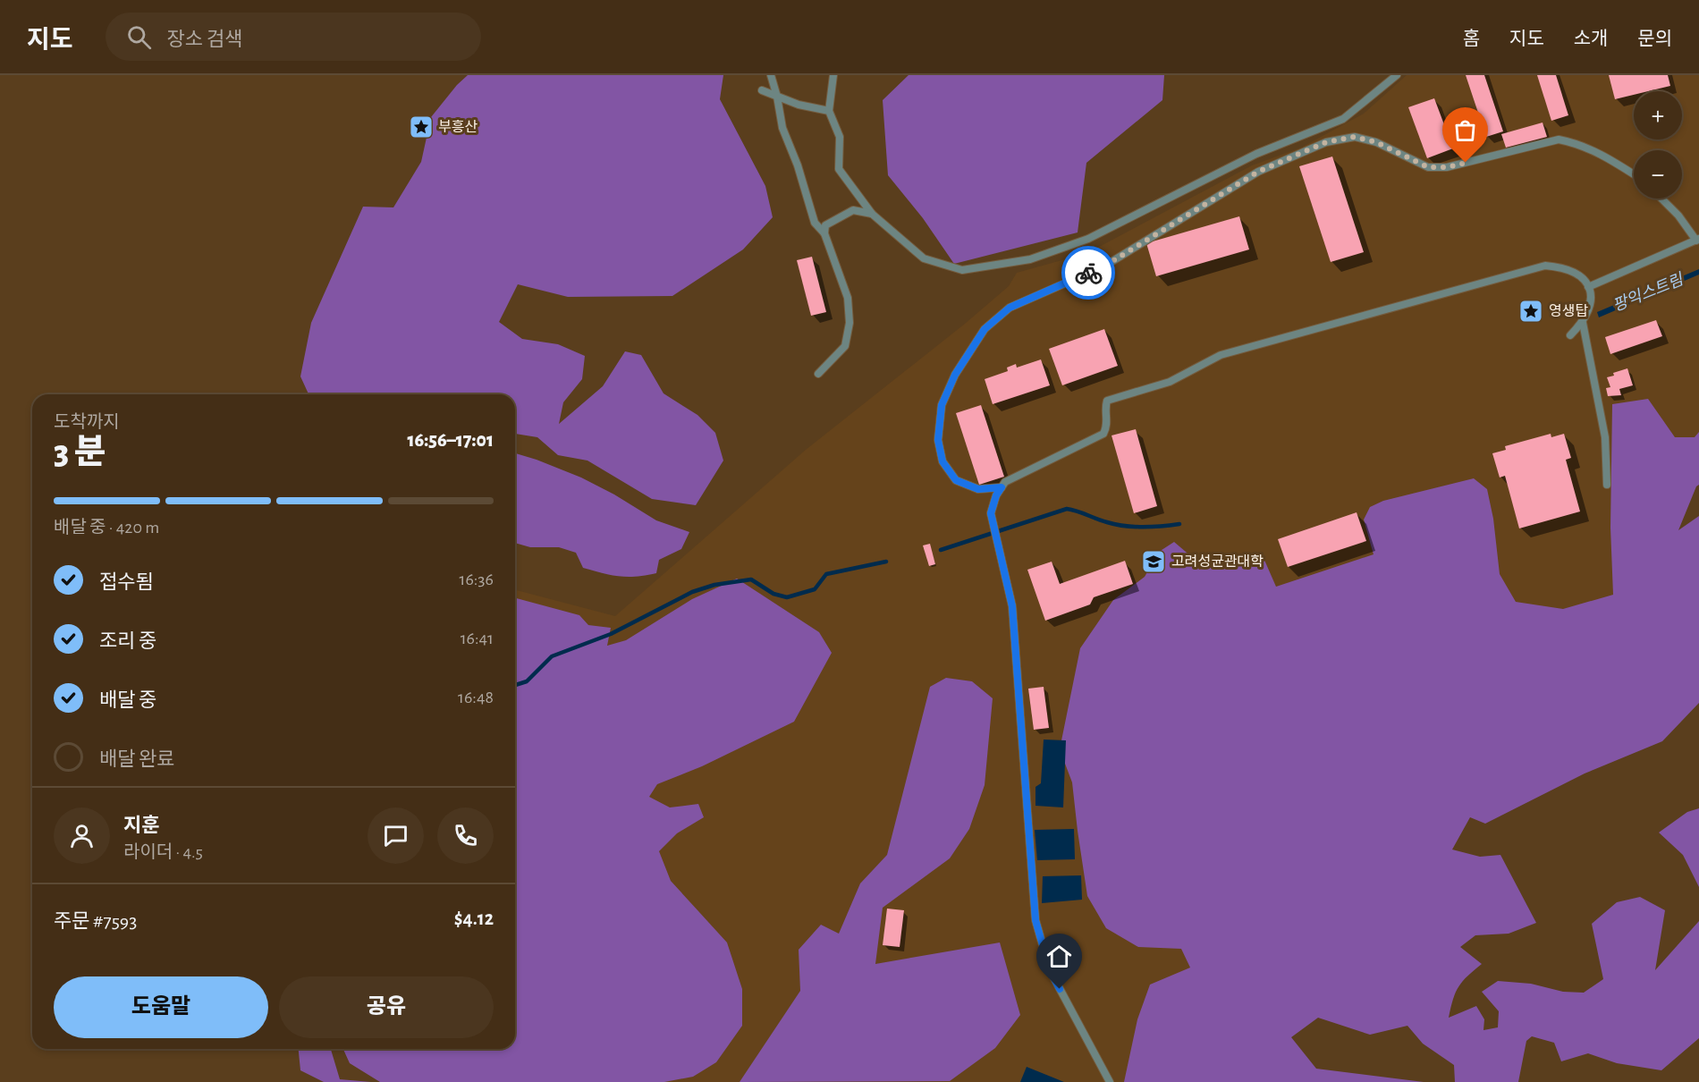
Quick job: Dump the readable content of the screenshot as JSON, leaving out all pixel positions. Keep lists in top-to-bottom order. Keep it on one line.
{"water":["팡익스트림"],"places":{"place":["부흥산","영생탑"],"school or university":["고려성균관대학"]},"page":{"header":"지도","search":"장소 검색","nav":["홈","지도","소개","문의"],"map_buttons":["+","−"],"heading":["3 분","도착까지","16:56–17:01"],"panel":["지훈","라이더 · 4.5","주문 #7593","$4.12"],"bar":"배달 중 · 420 m","list":[["접수됨","16:36"],["조리 중","16:41"],["배달 중","16:48"],"배달 완료"],"buttons":["도움말","공유"]}}
